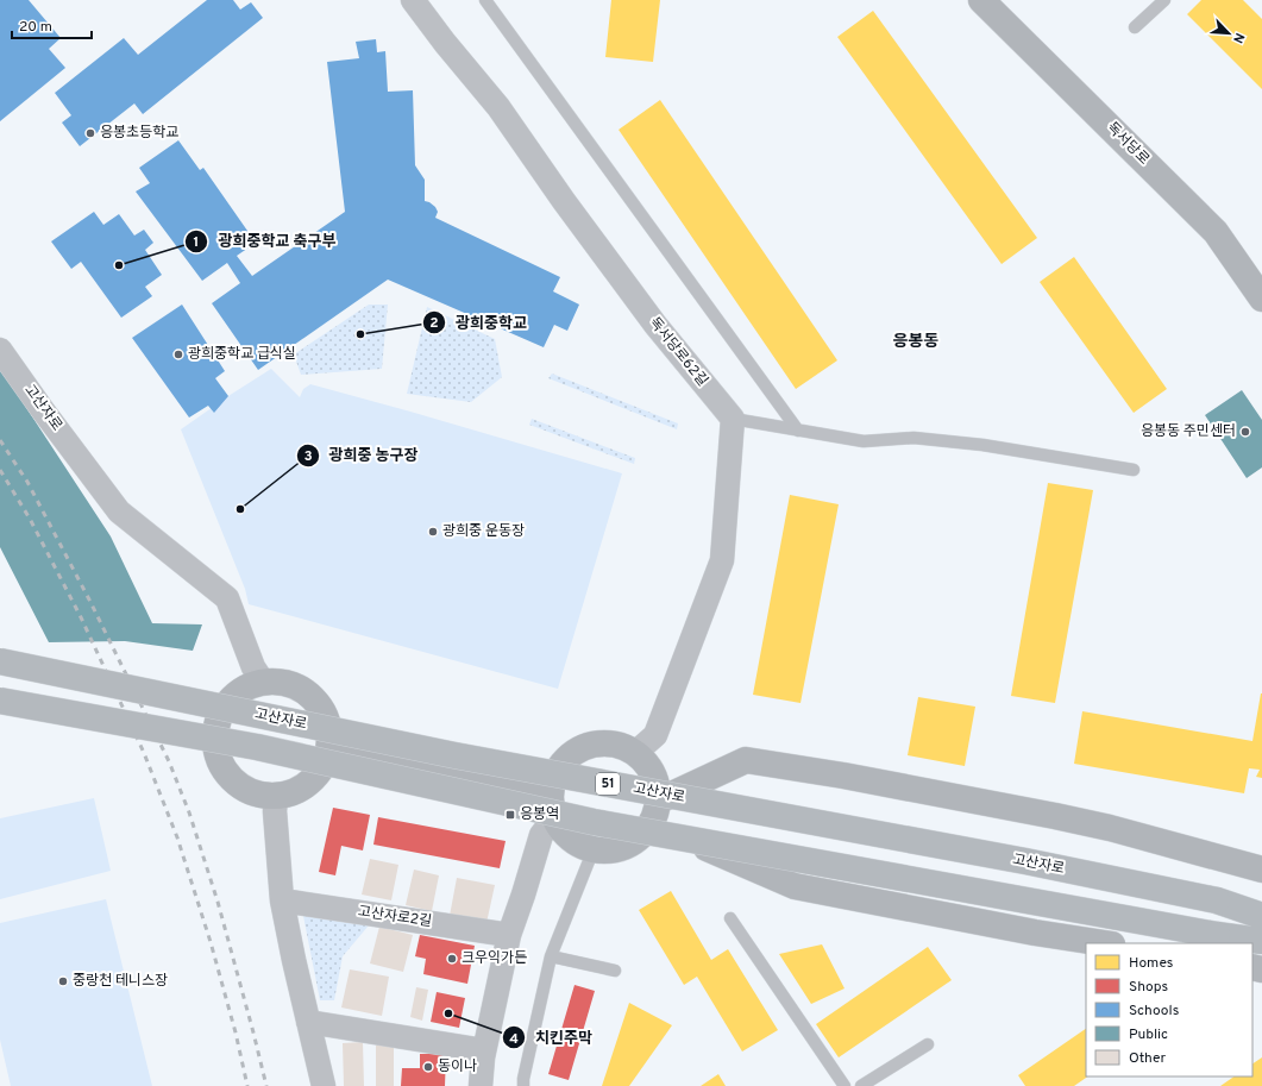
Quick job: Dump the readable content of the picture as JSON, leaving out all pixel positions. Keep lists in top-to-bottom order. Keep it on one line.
{"streets":{"main road":["독서당로","고산자로","51"],"street":["독서당로62길","고산자로2길"]},"districts":["응봉동"],"places":{"other":["응봉초등학교","광희중학교 축구부","광희중학교","광희중학교 급식실","응봉동 주민센터","광희중 농구장","광희중 운동장","크우익가든","중랑천 테니스장","치킨주막","동이나"],"transit":["응봉역"]},"legend":["Homes","Shops","Schools","Public","Other"],"scale_bar":"20 m","north":"bottom right"}
